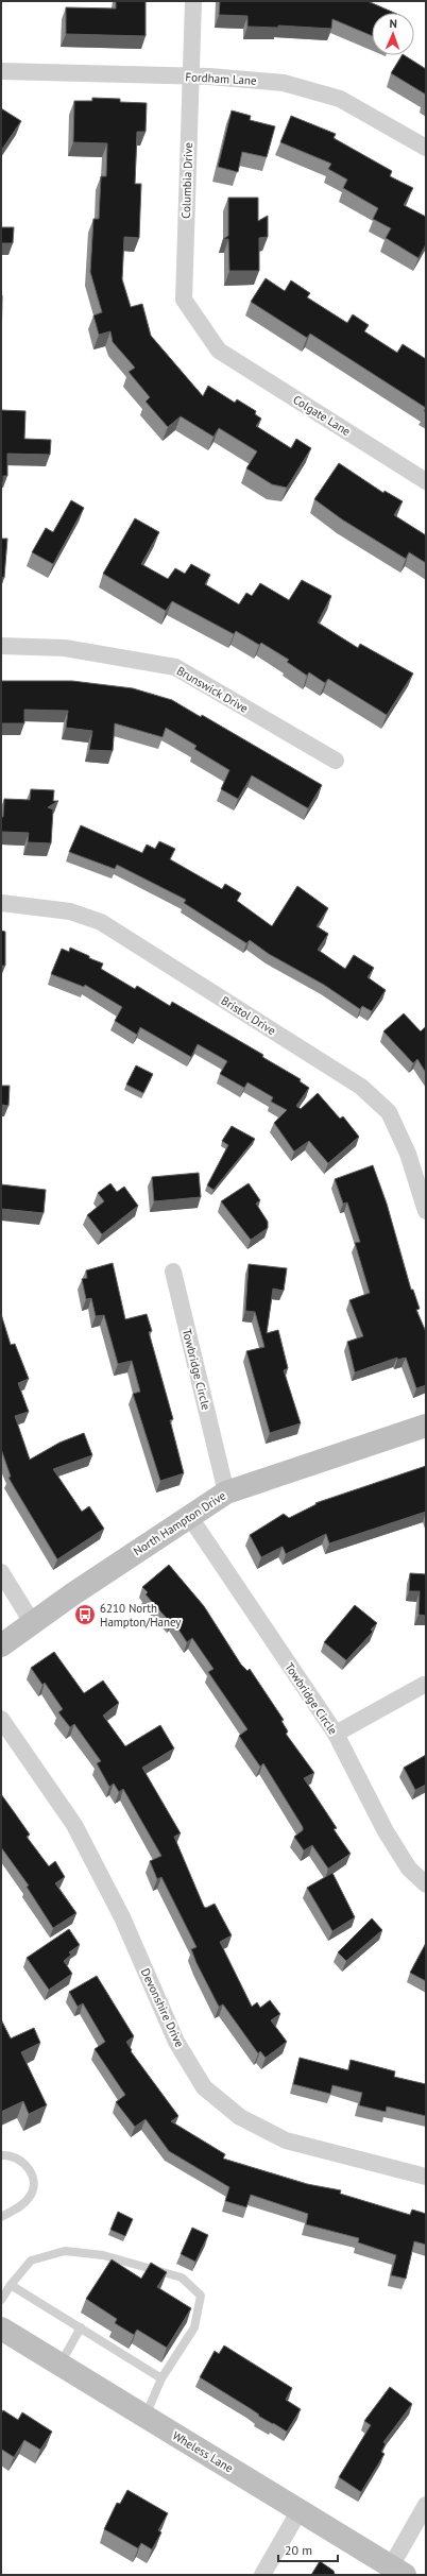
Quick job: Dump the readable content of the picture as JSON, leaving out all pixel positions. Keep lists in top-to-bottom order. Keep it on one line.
{"streets":{"street":["Fordham Lane","Columbia Drive","Colgate Lane","Brunswick Drive","Bristol Drive","Towbridge Circle","North Hampton Drive","Devonshire Drive","Wheless Lane"]},"crossings":[["Fordham Lane","Columbia Drive"],["Columbia Drive","Colgate Lane"],["Towbridge Circle","North Hampton Drive"]],"places":{"bus stop":["6210 North Hampton/Haney"]},"scale_bar":"20 m","north":"top"}
